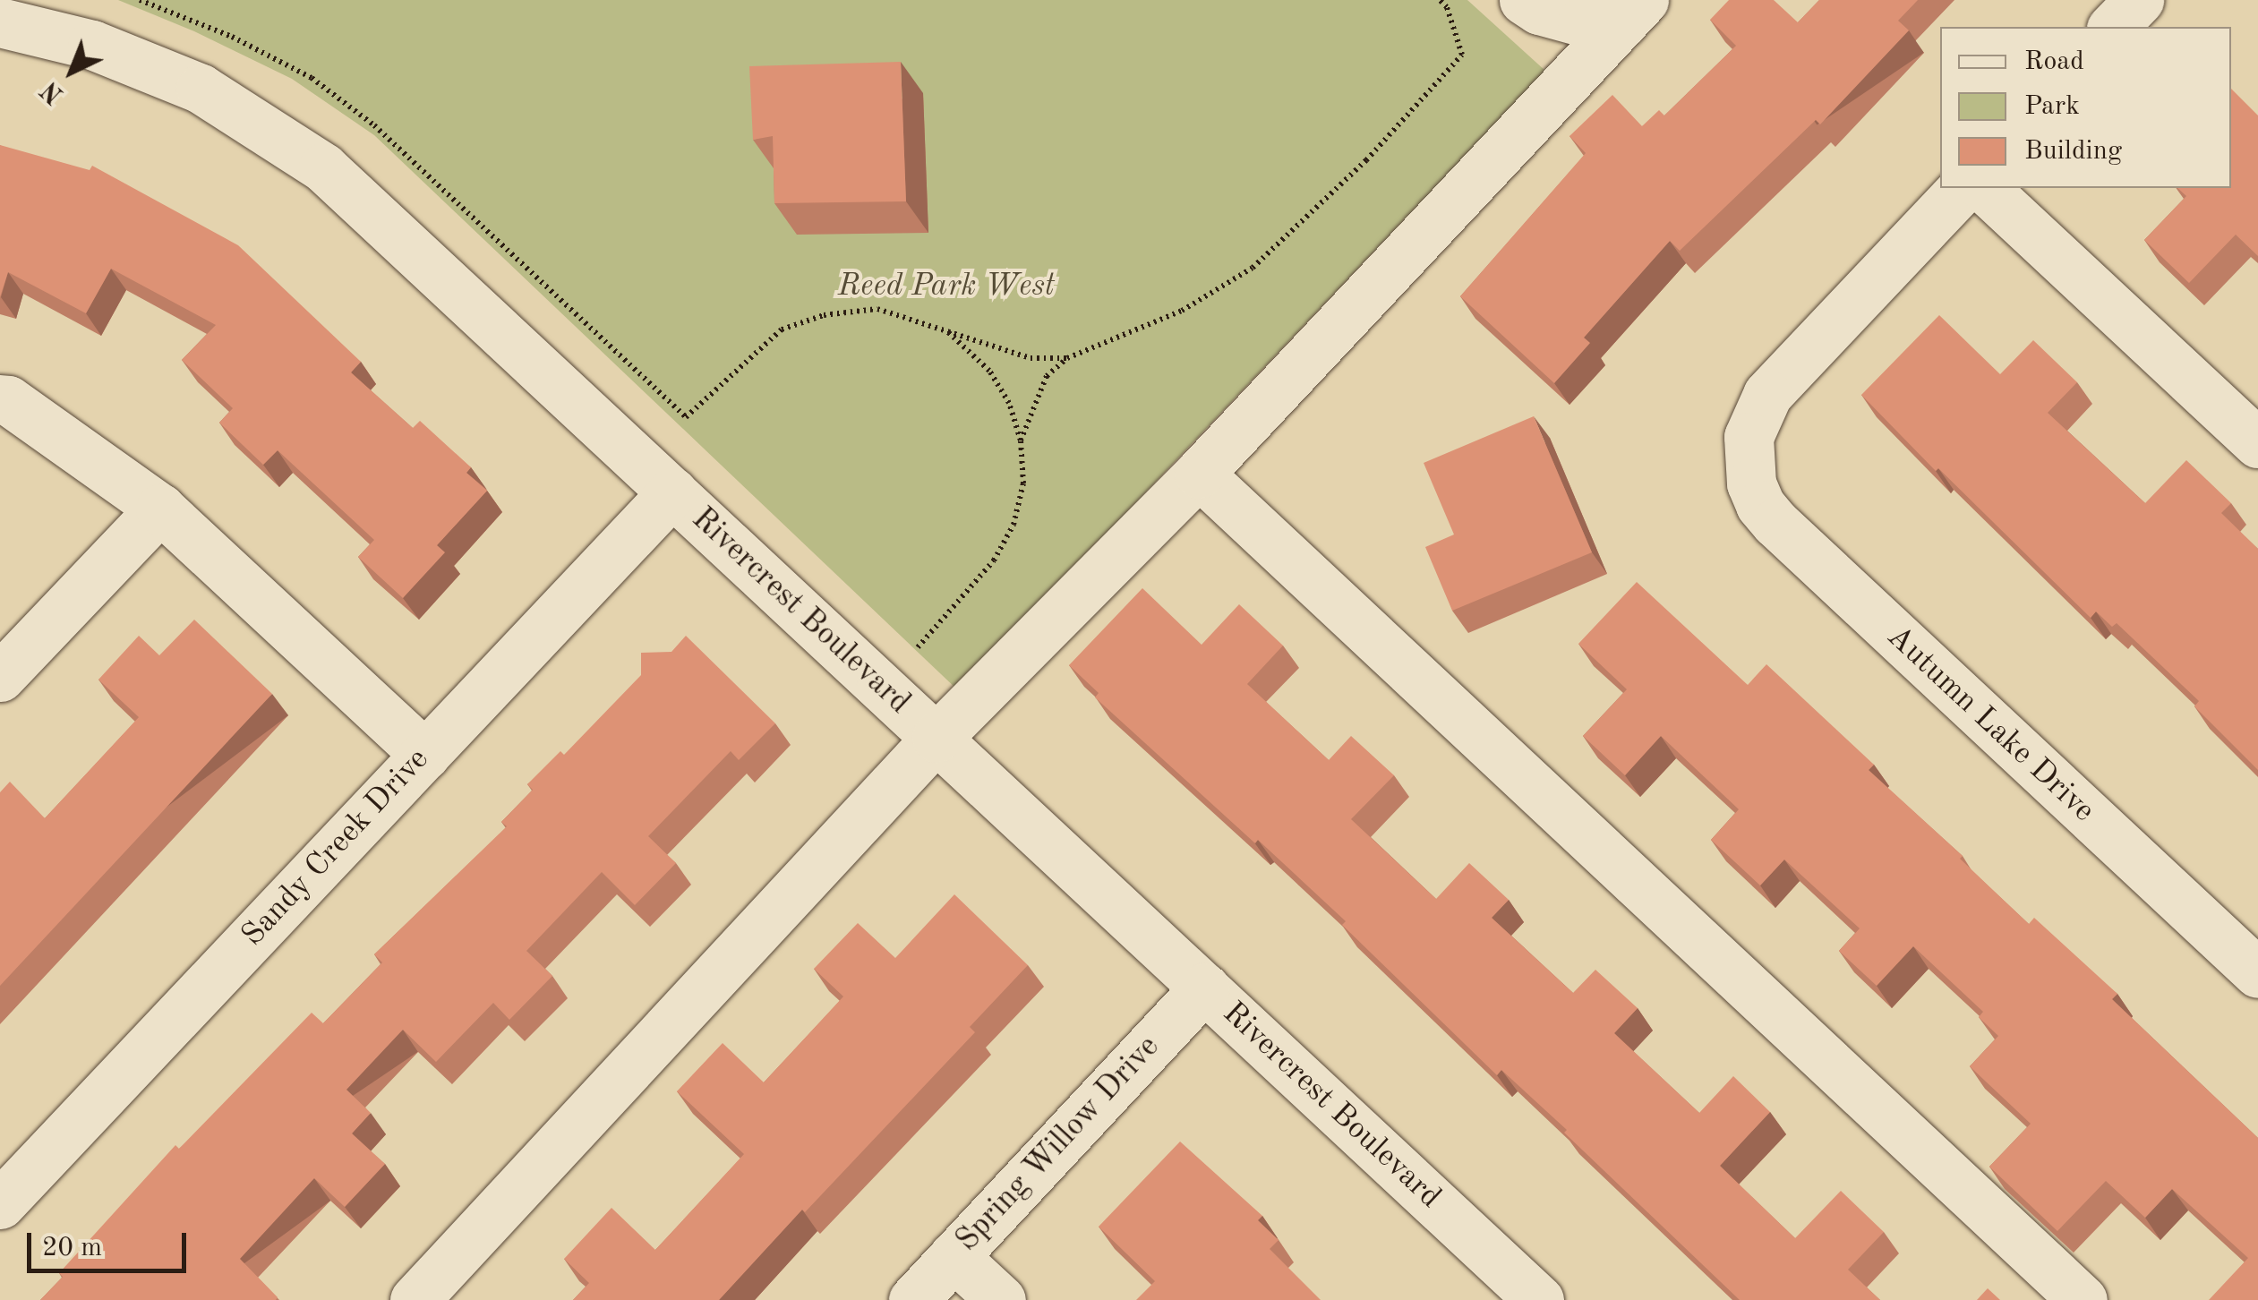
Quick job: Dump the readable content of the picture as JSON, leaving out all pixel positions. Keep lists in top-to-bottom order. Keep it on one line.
{"streets":{"street":["Rivercrest Boulevard","Autumn Lake Drive","Sandy Creek Drive","Spring Willow Drive"]},"crossings":[["Rivercrest Boulevard","Sandy Creek Drive"],["Rivercrest Boulevard","Spring Willow Drive"]],"parks":["Reed Park West"],"legend":["Road","Park","Building"],"scale_bar":"20 m","north":"bottom left"}
